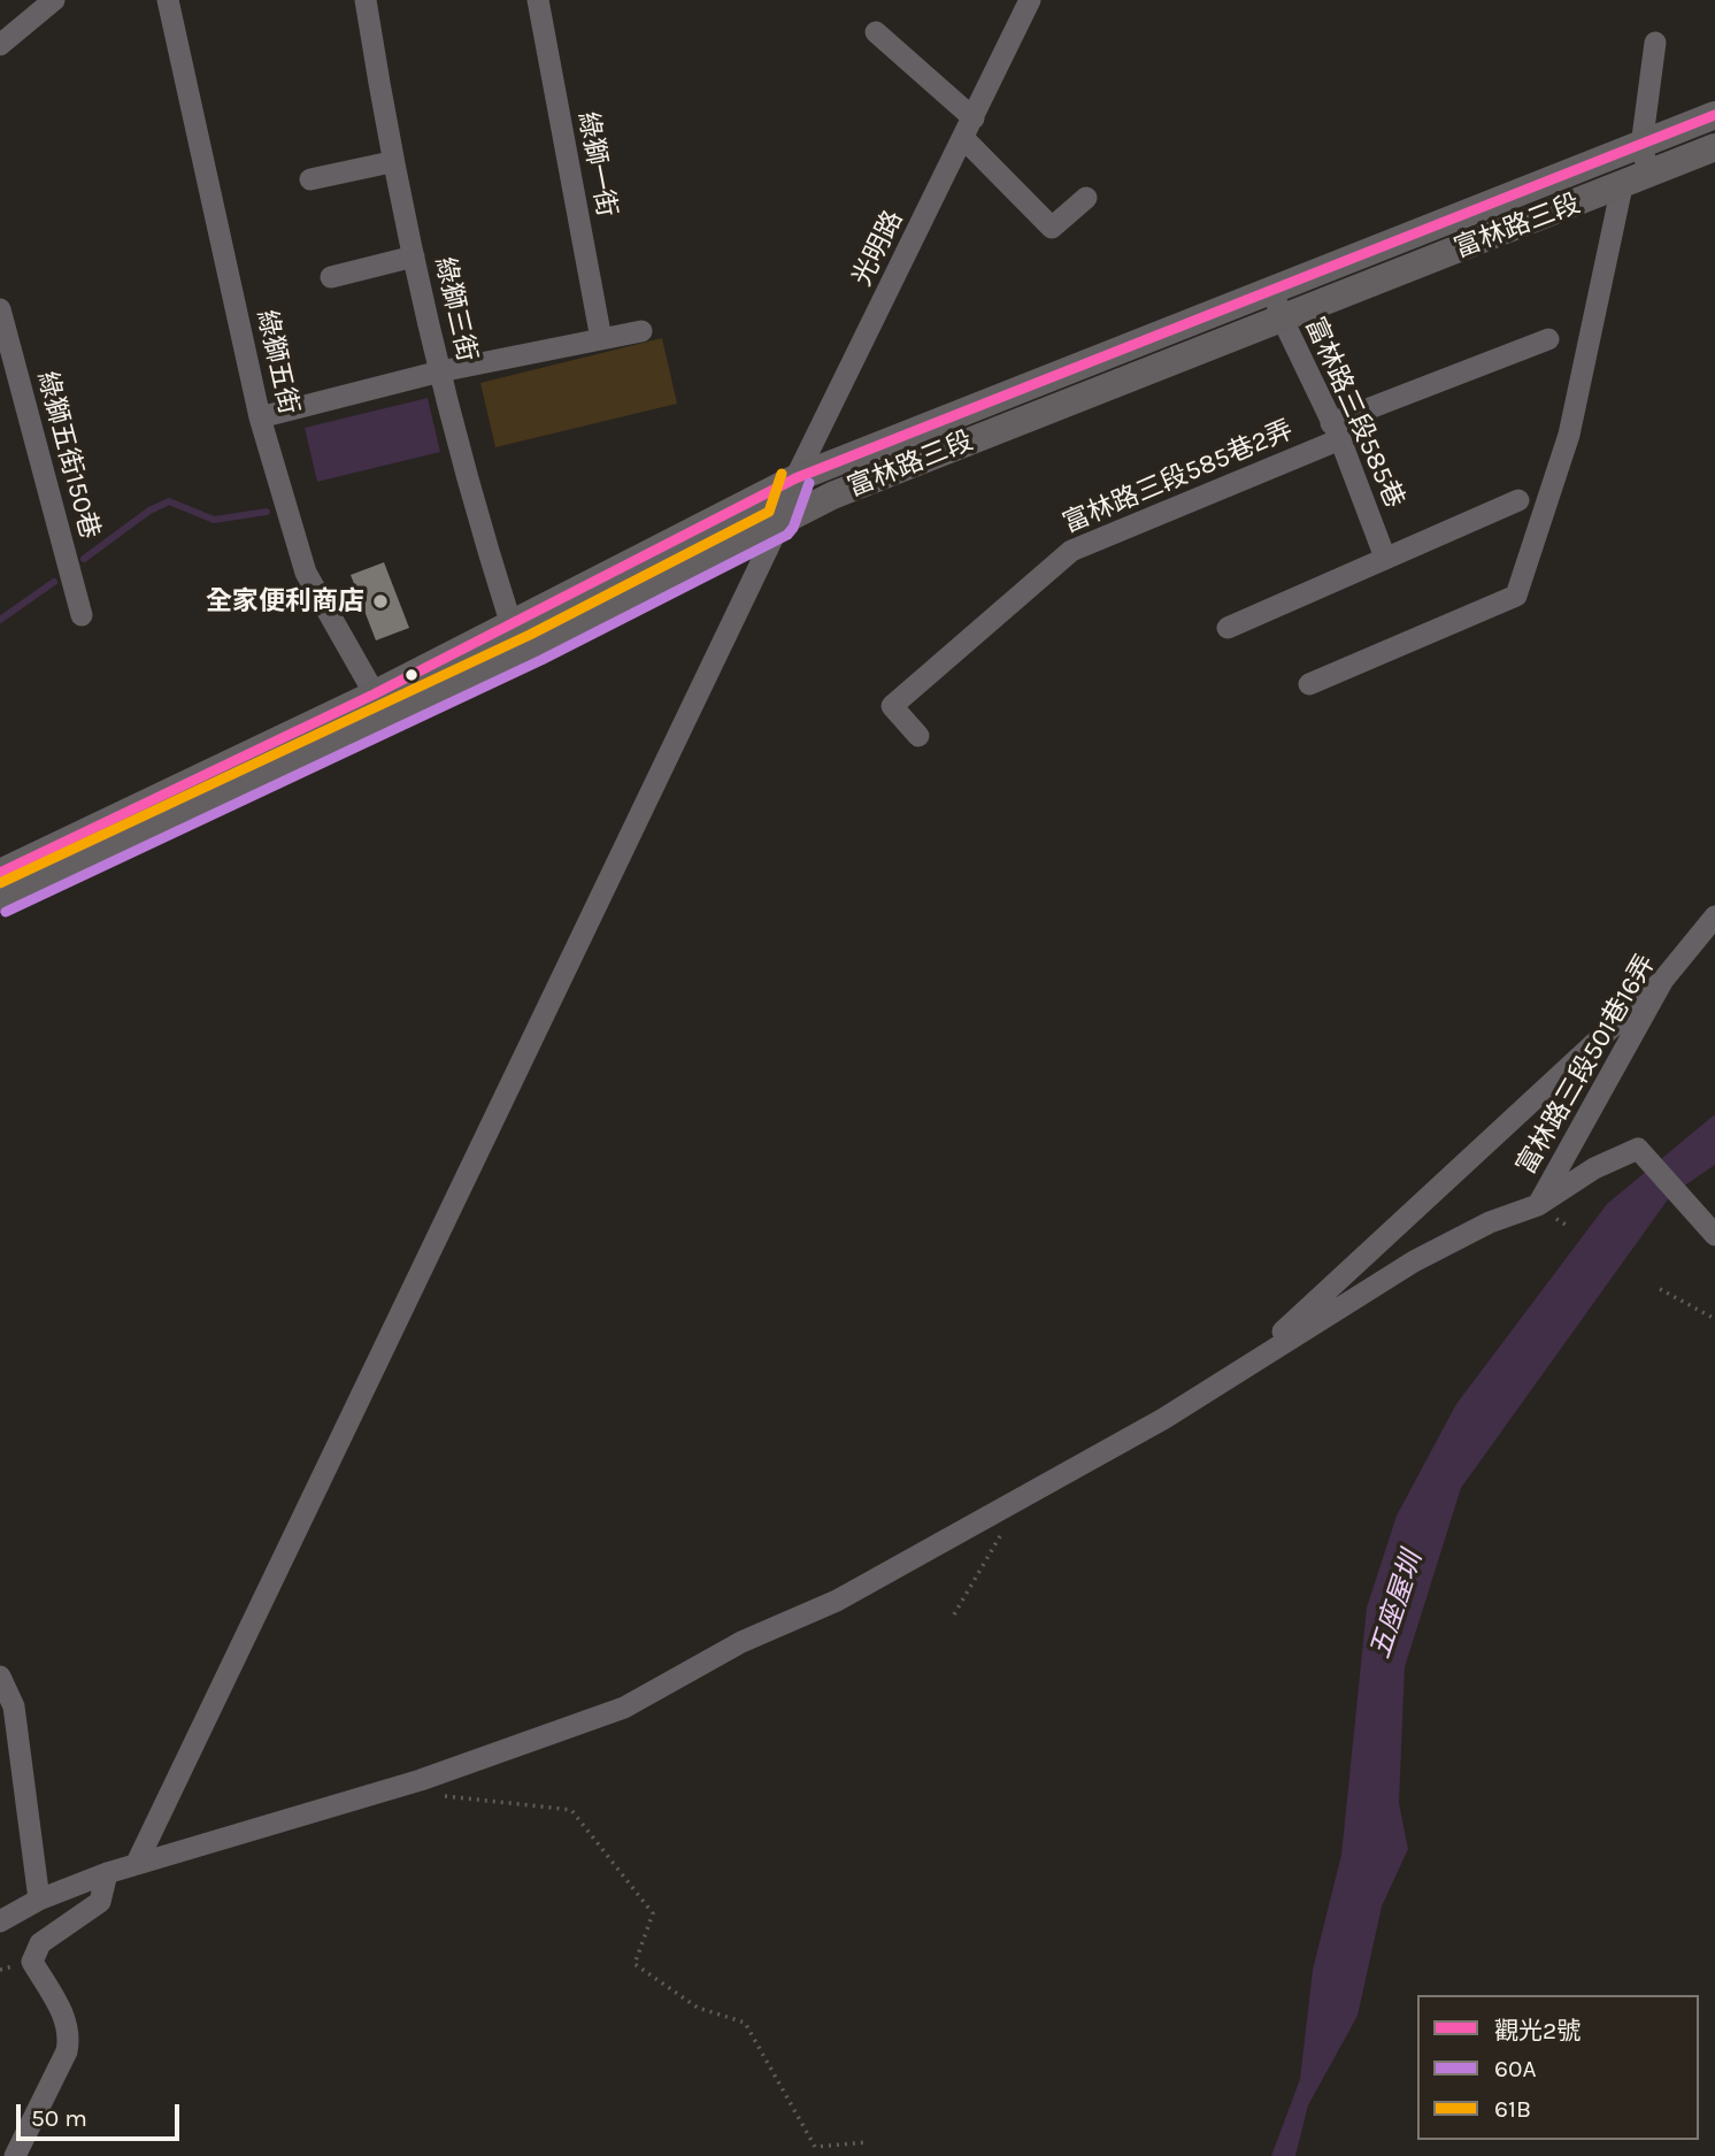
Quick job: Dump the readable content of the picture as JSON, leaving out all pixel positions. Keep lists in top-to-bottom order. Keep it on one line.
{"streets":{"main road":["富林路三段"],"street":["綠獅一街","光明路","綠獅三街","綠獅五街","富林路三段585巷","綠獅五街150巷","富林路三段585巷2弄","富林路三段501巷16弄"]},"crossings":[["富林路三段","光明路"],["富林路三段","綠獅三街"],["富林路三段","綠獅五街"],["富林路三段","富林路三段585巷"],["富林路三段585巷","富林路三段585巷2弄"]],"water":["五座屋圳"],"places":["全家便利商店"],"lines":["transit line 觀光2號","transit line 61B","transit line 60A"],"legend":["觀光2號","60A","61B"],"scale_bar":"50 m"}
